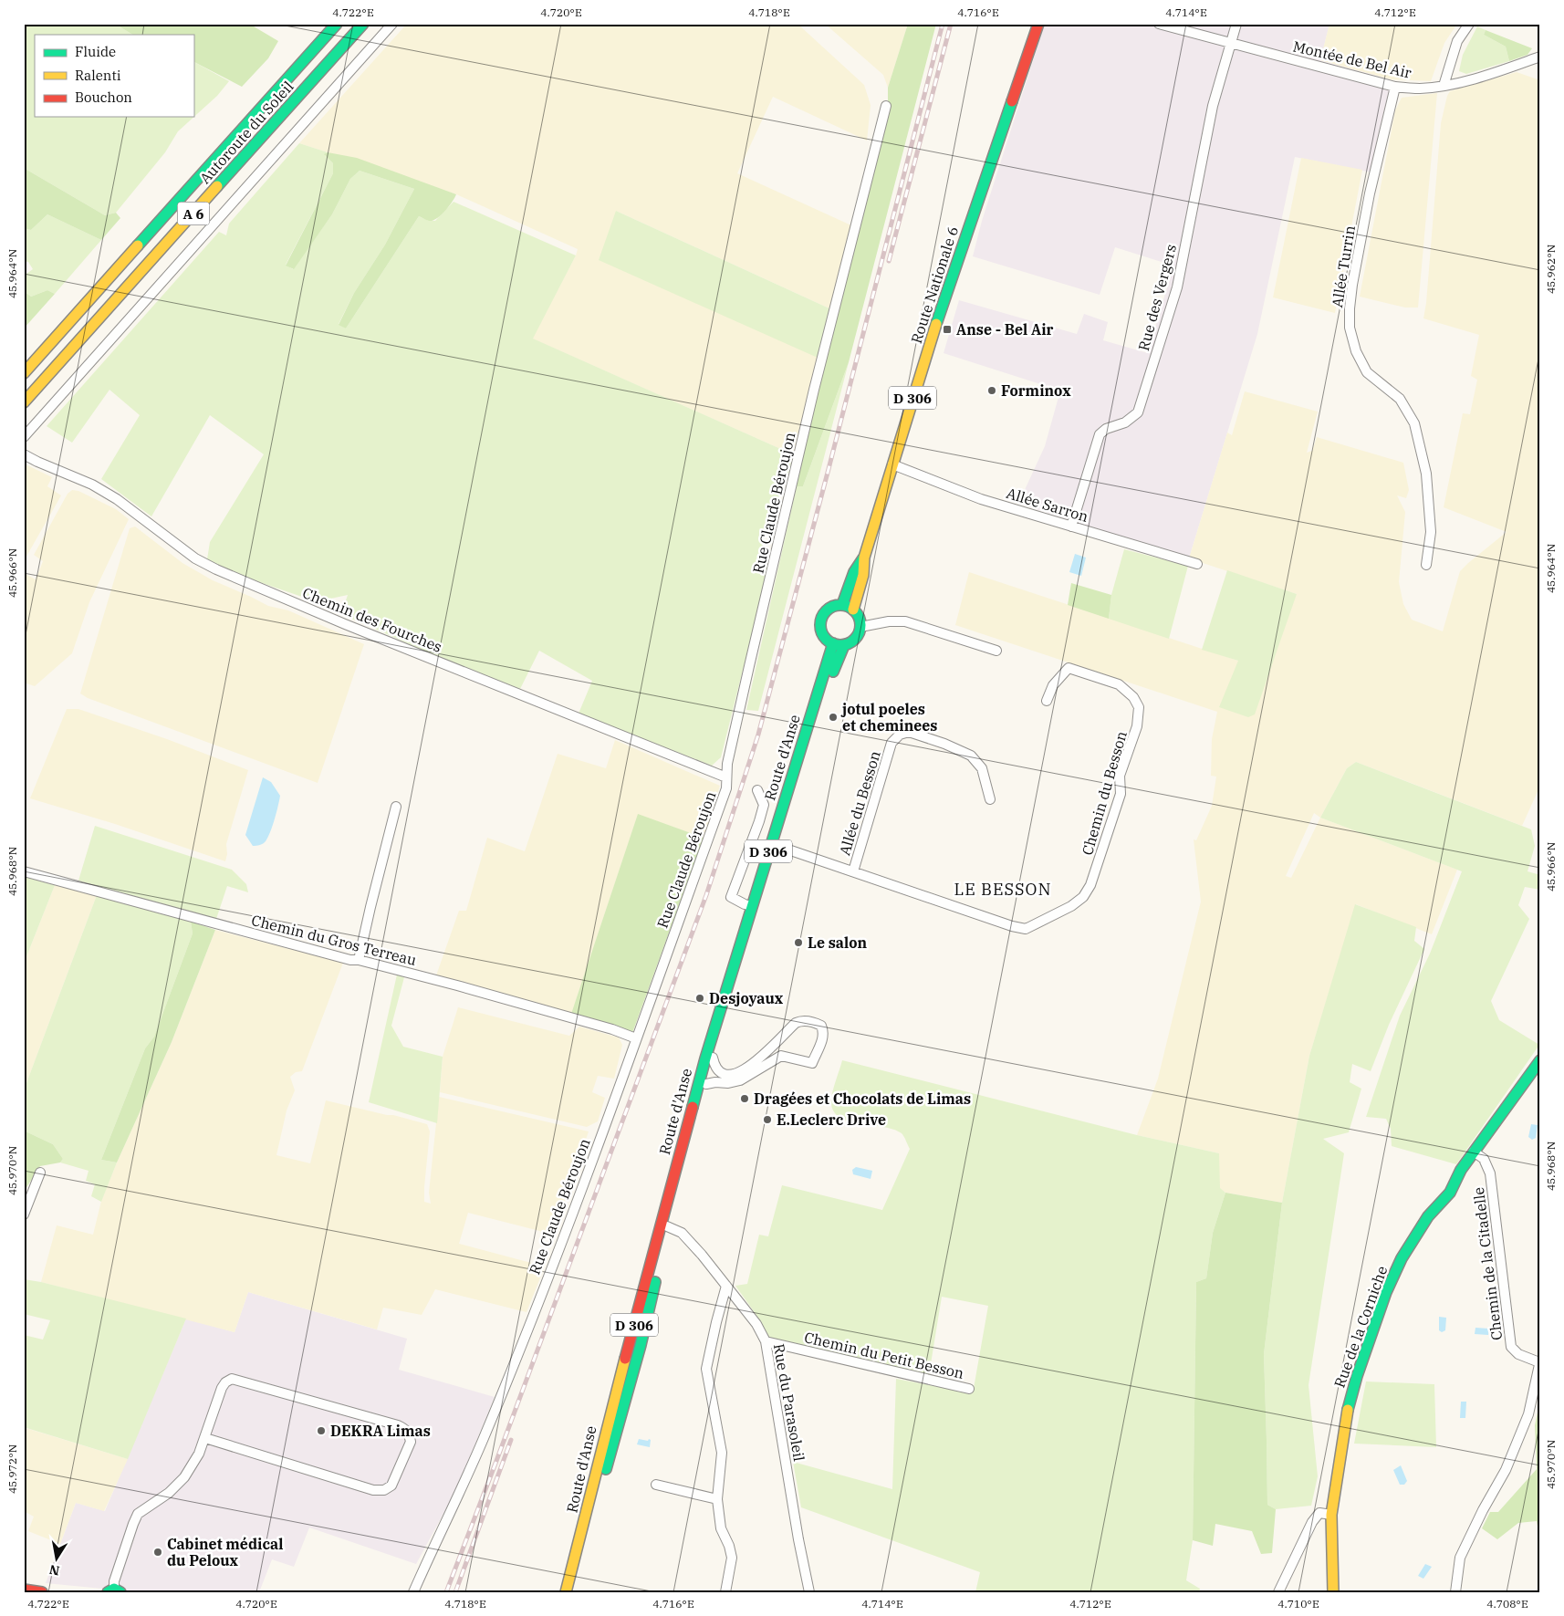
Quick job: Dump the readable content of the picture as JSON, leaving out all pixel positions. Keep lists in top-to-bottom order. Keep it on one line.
{"streets":{"main road":["Autoroute du Soleil","A 6","Route Nationale 6","D 306","Route d'Anse","Rue de la Corniche"],"street":["Montée de Bel Air","Allée Turrin","Rue des Vergers","Rue Claude Béroujon","Allée Sarron","Chemin des Fourches","Chemin du Besson","Allée du Besson","Chemin du Gros Terreau","Chemin de la Citadelle","Chemin du Petit Besson","Rue du Parasoleil"]},"crossings":[["Montée de Bel Air","Allée Turrin"],["Montée de Bel Air","Rue des Vergers"],["Route Nationale 6","D 306"],["Route Nationale 6","Allée Sarron"],["Rue des Vergers","Allée Sarron"],["D 306","Route d'Anse"],["Rue Claude Béroujon","Chemin des Fourches"],["Rue Claude Béroujon","Chemin du Gros Terreau"],["Route d'Anse","Chemin du Besson"],["Route d'Anse","Rue du Parasoleil"],["Chemin du Besson","Allée du Besson"],["Chemin de la Citadelle","Rue de la Corniche"],["Chemin du Petit Besson","Rue du Parasoleil"]],"districts":["LE BESSON"],"places":{"transit":["Anse - Bel Air"],"other":["Forminox","jotul poeles et cheminees","Le salon","Desjoyaux","Dragées et Chocolats de Limas","E.Leclerc Drive","DEKRA Limas","Cabinet médical du Peloux"]},"legend":["Fluide","Ralenti","Bouchon"],"north":"bottom","coordinates":["4.722°E","4.720°E","4.718°E","4.716°E","4.714°E","4.712°E","45.962°N","45.964°N","45.966°N","45.968°N","45.970°N","45.972°N","4.710°E","4.708°E"]}
